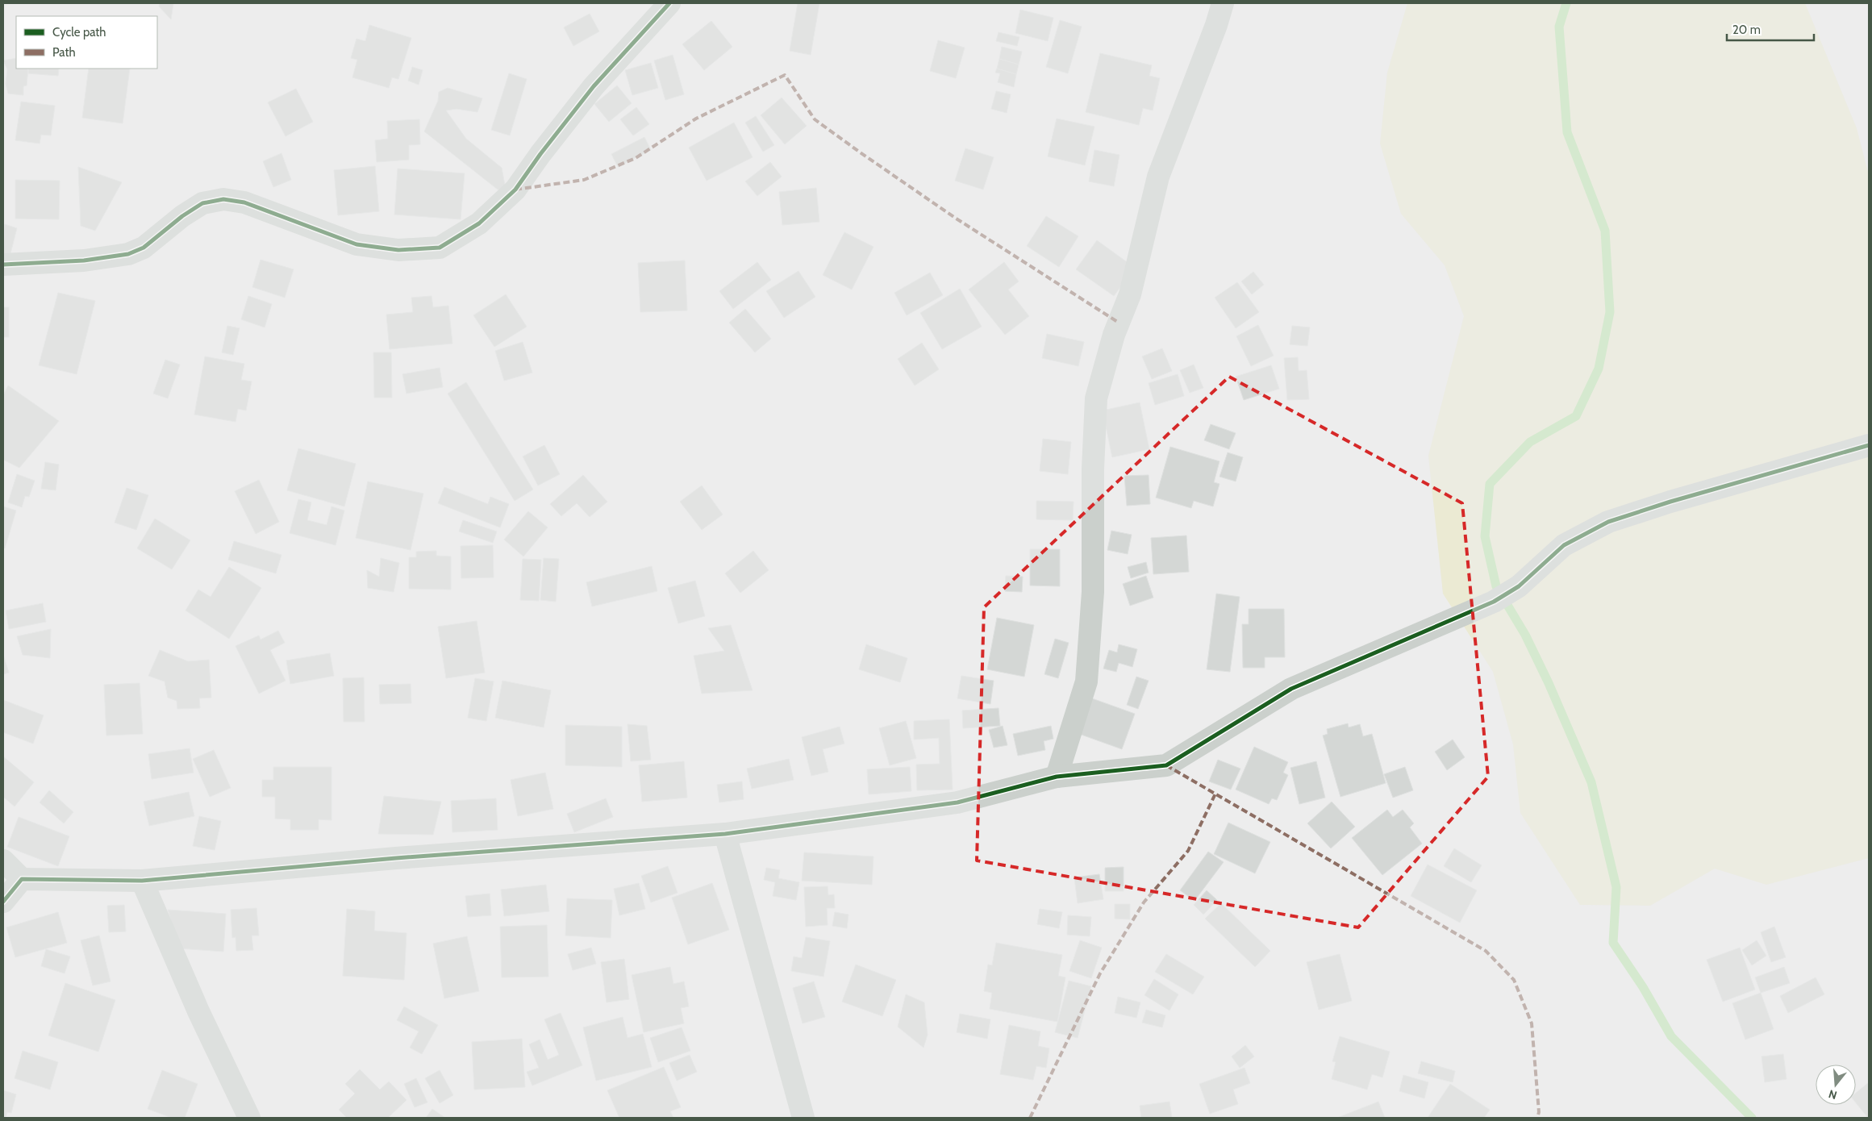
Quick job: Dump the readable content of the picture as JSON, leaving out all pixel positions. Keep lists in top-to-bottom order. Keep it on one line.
{"legend":["Cycle path","Path"],"scale_bar":"20 m","north":"bottom"}
